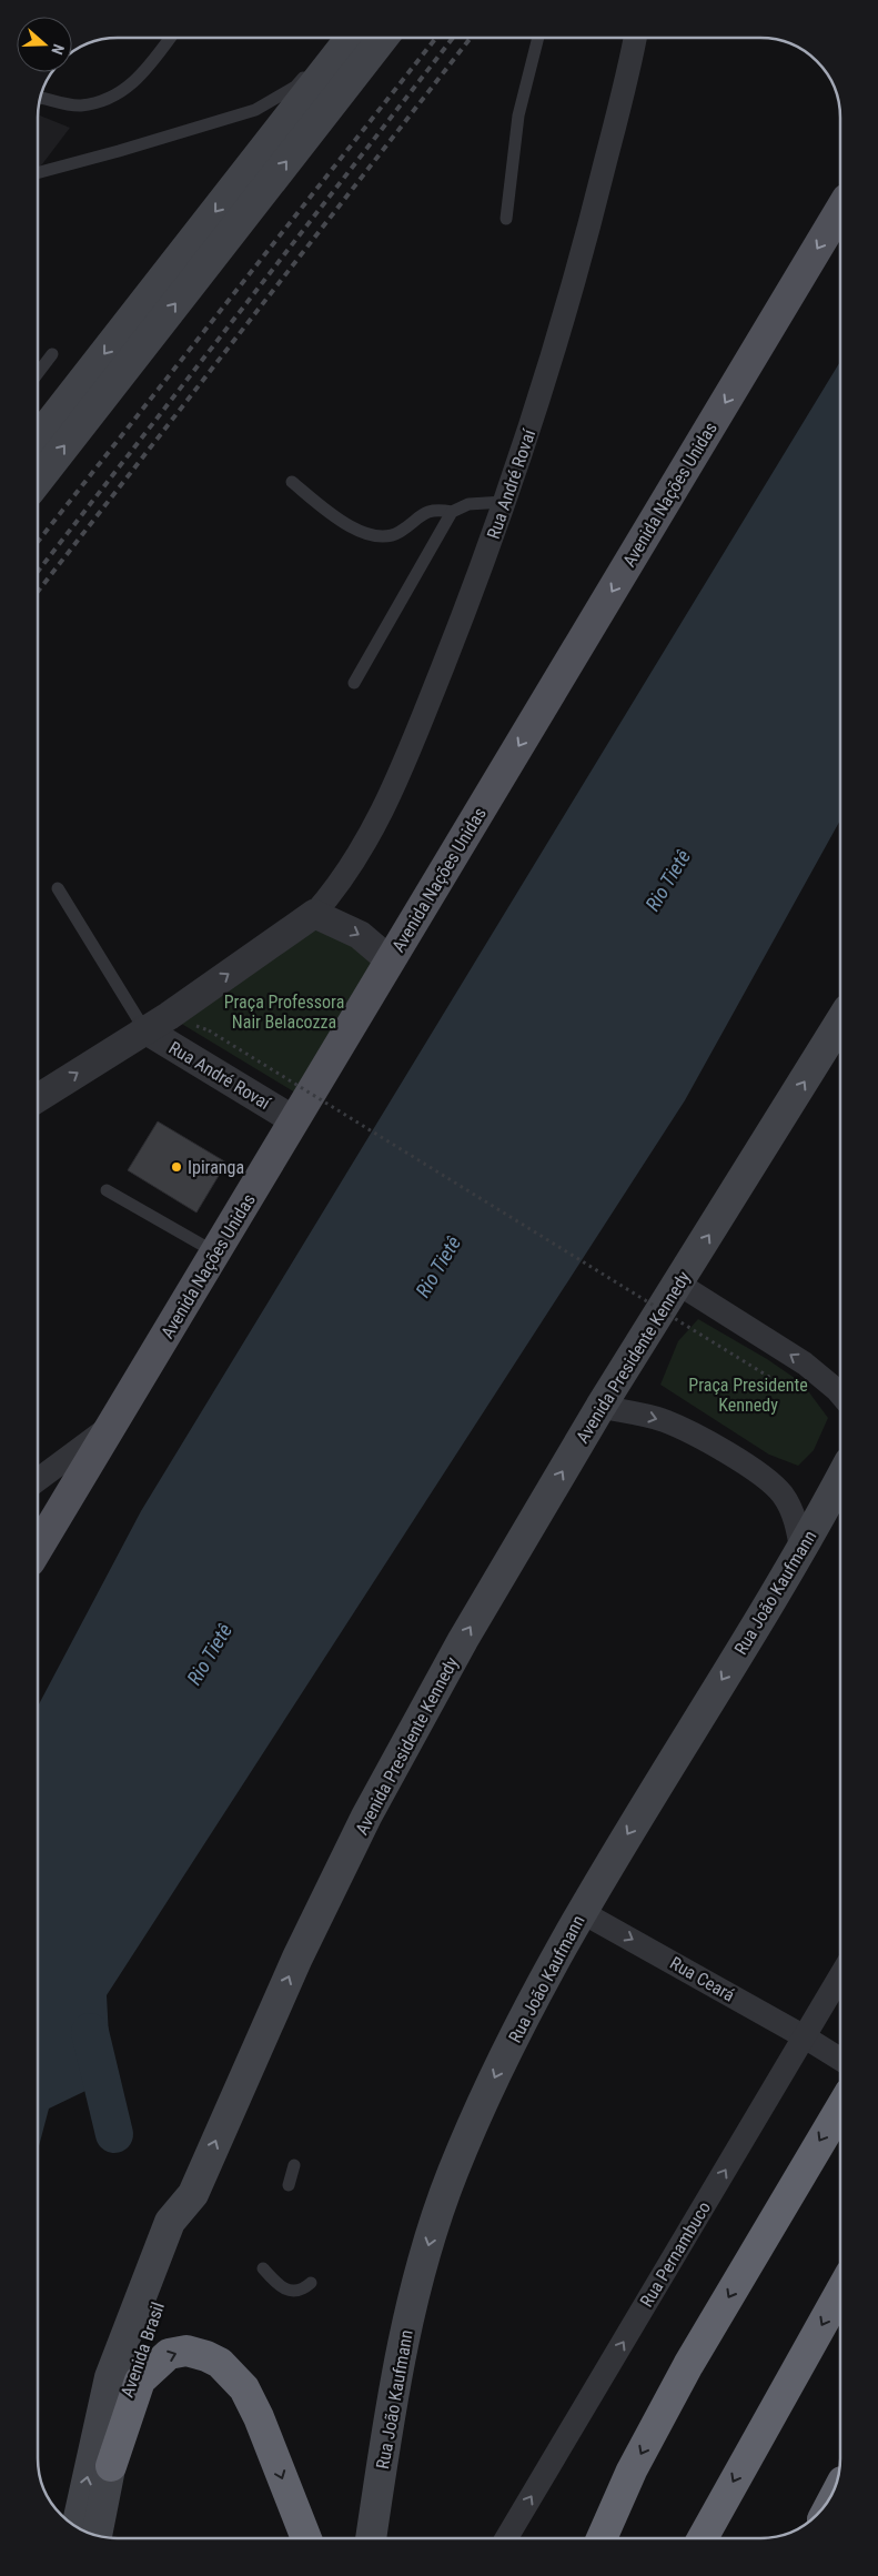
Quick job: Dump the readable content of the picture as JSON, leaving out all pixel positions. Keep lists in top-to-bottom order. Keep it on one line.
{"streets":{"main road":["Avenida Nações Unidas","Avenida Presidente Kennedy","Rua João Kaufmann","Avenida Brasil"],"street":["Rua André Rovaí","Rua Ceará","Rua Pernambuco"]},"crossings":[["Rua André Rovaí","Avenida Nações Unidas"],["Avenida Presidente Kennedy","Avenida Brasil"],["Rua João Kaufmann","Rua Ceará"],["Rua Ceará","Rua Pernambuco"]],"one_way":["Avenida Nações Unidas","Avenida Presidente Kennedy","Rua João Kaufmann","Rua Ceará","Rua Pernambuco"],"water":["Rio Tietê"],"parks":["Praça Professora Nair Belacozza","Praça Presidente Kennedy"],"places":["Ipiranga"],"north":"right"}
